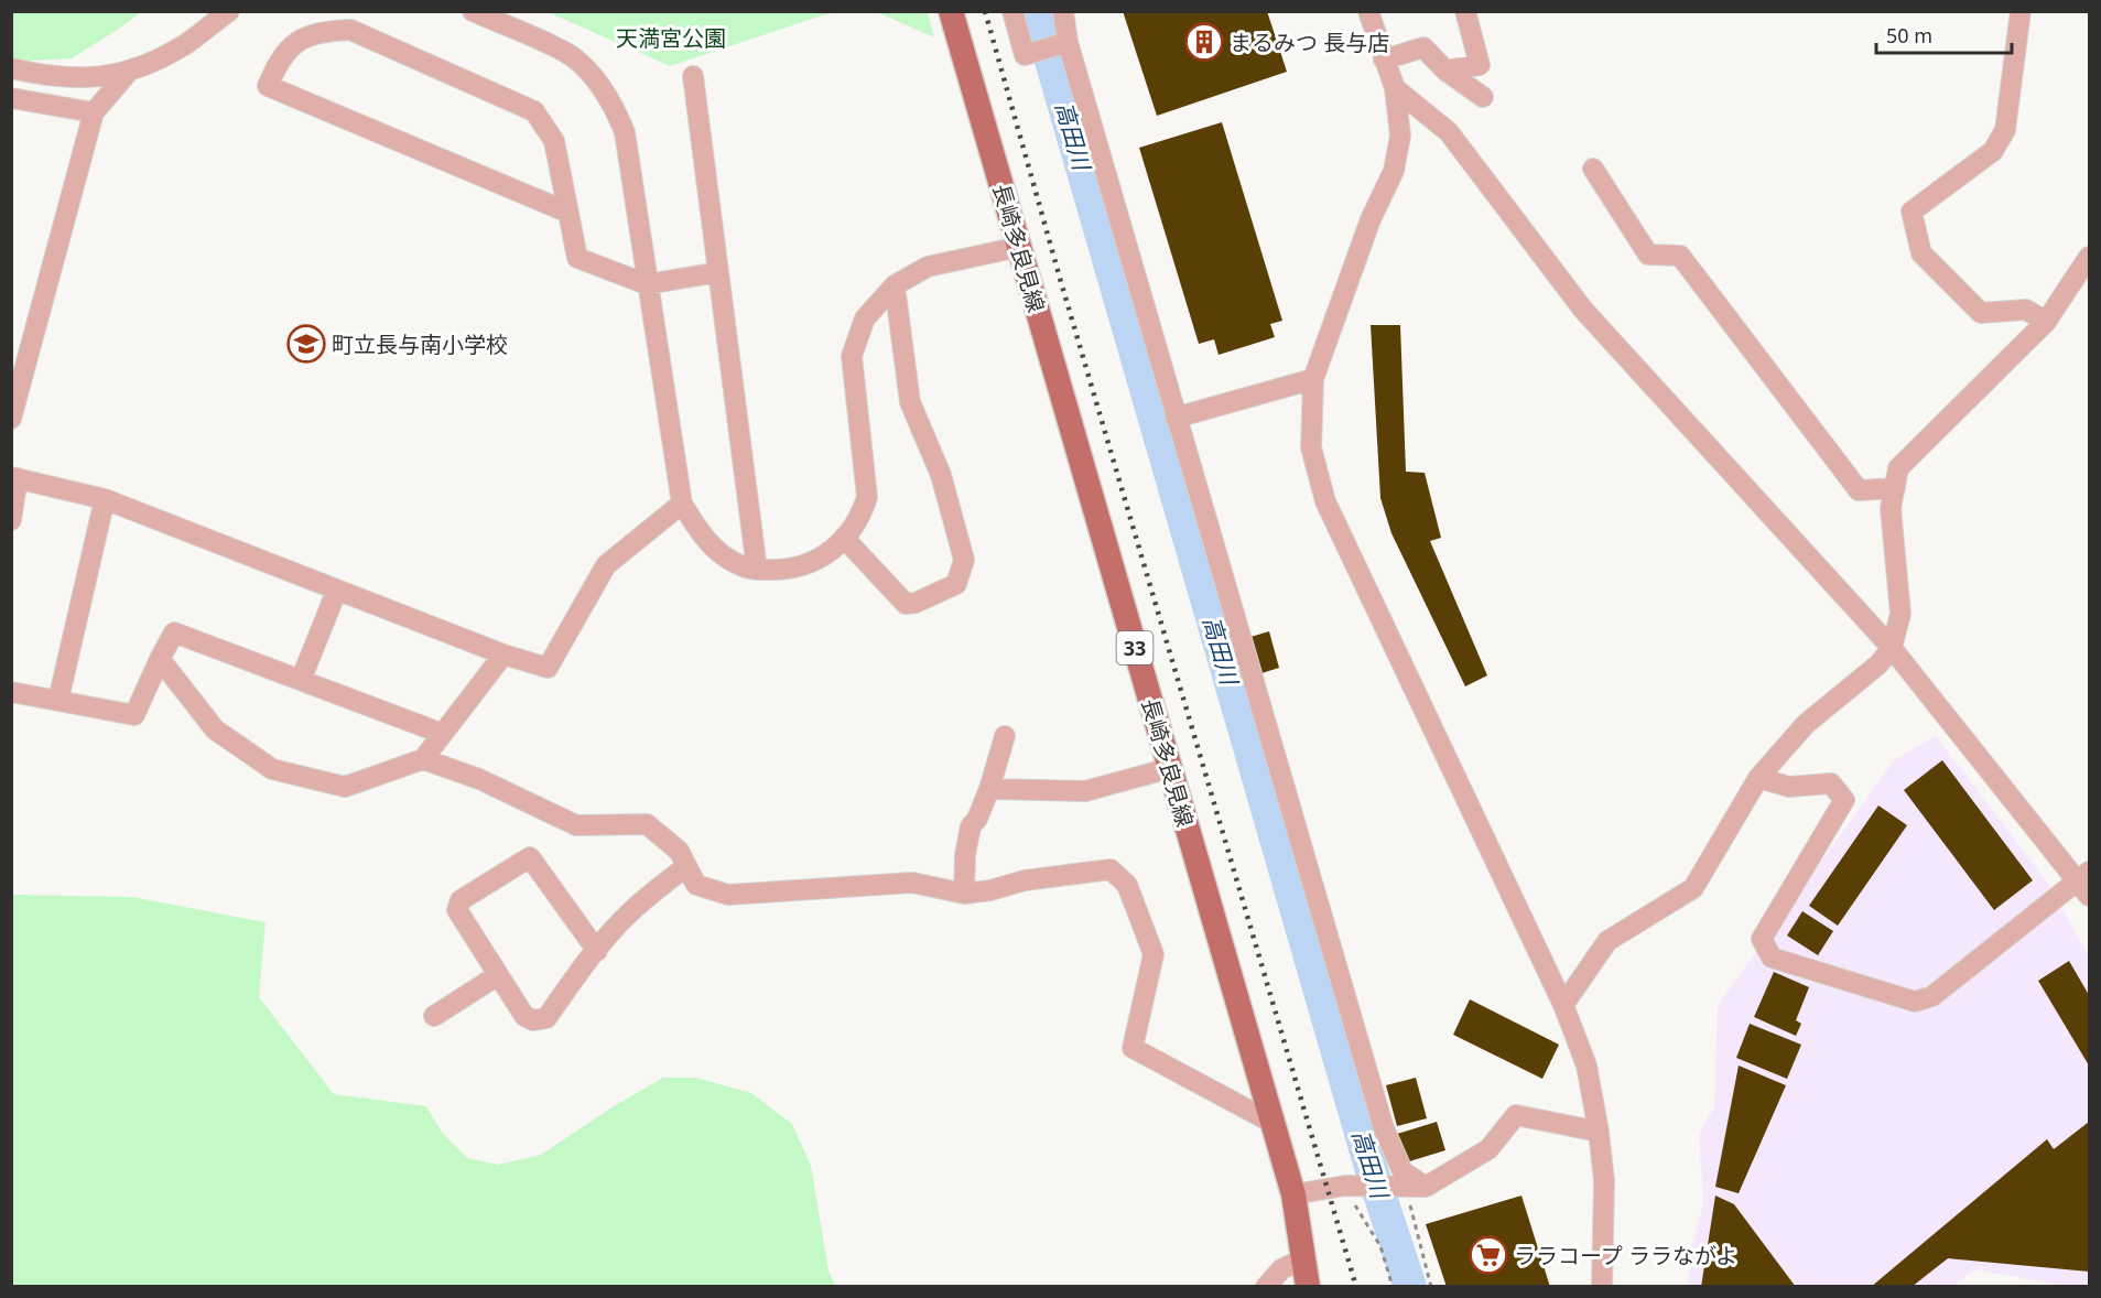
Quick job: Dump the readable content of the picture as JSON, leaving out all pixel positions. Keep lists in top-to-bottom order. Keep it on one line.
{"streets":{"main road":["長崎多良見線","33"]},"water":["高田川"],"parks":["天満宮公園"],"places":{"building":["まるみつ 長与店"],"school or university":["町立長与南小学校"],"supermarket":["ララコープ ララながよ"]},"scale_bar":"50 m"}
